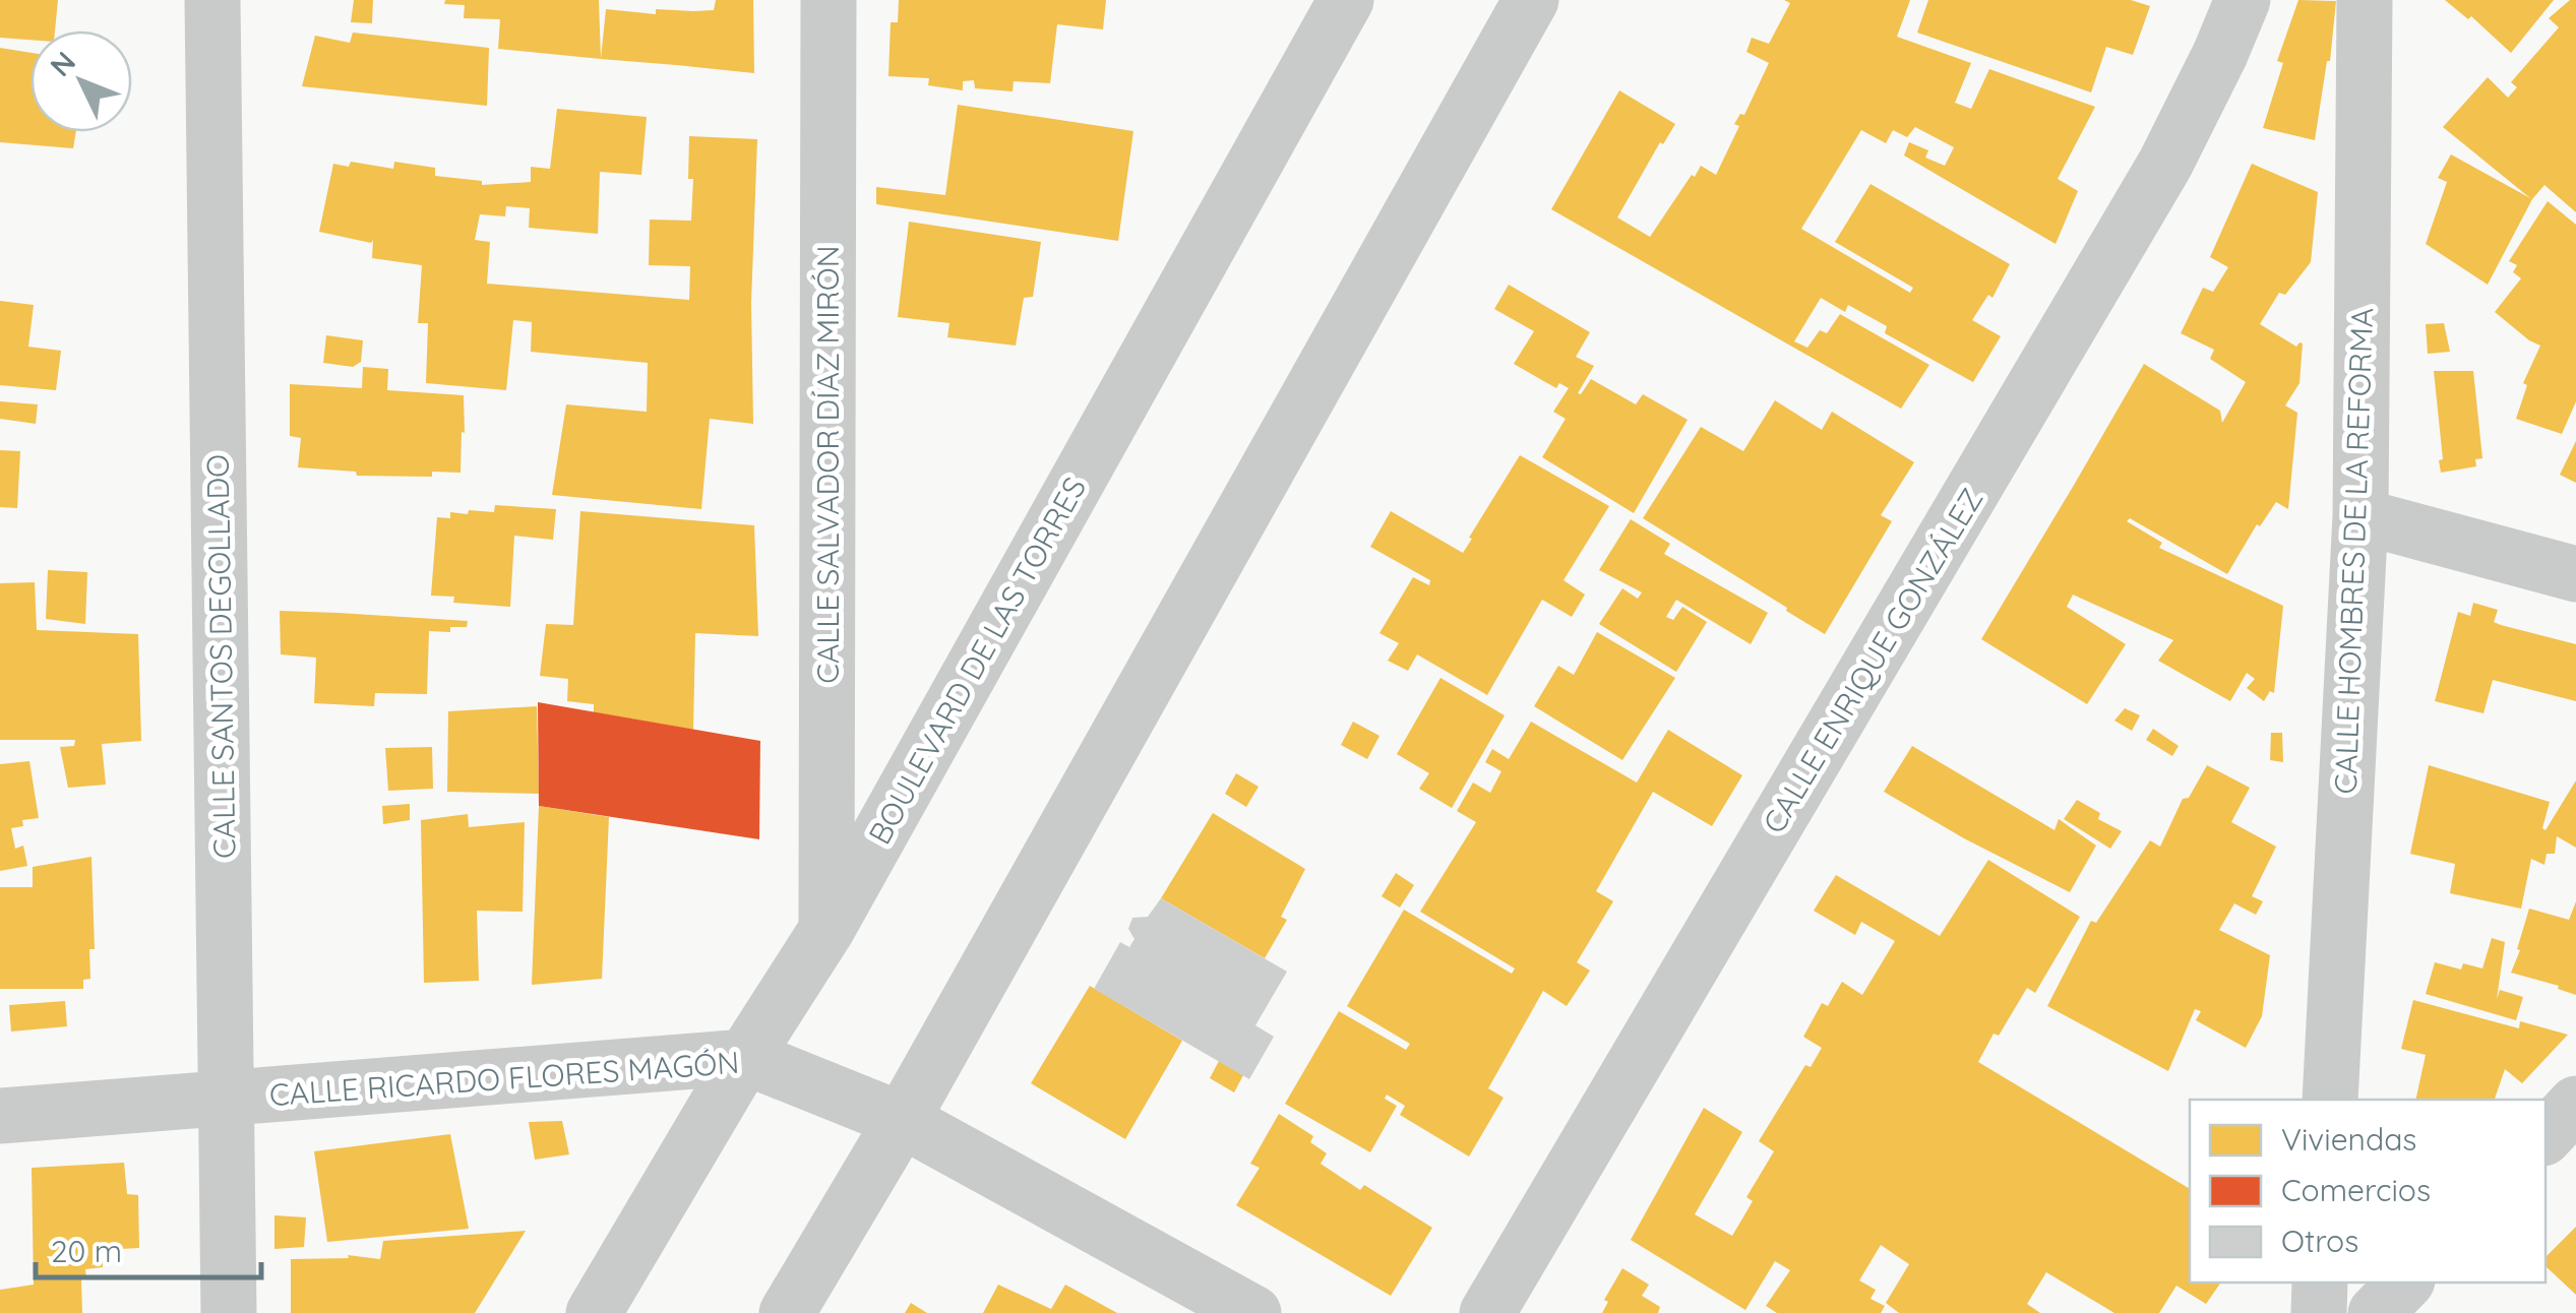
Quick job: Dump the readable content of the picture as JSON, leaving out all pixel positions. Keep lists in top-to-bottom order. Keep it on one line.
{"streets":{"street":["CALLE SALVADOR DÍAZ MIRÓN","CALLE HOMBRES DE LA REFORMA","CALLE SANTOS DEGOLLADO","BOULEVARD DE LAS TORRES","CALLE ENRIQUE GONZÁLEZ","CALLE RICARDO FLORES MAGÓN"]},"crossings":[["CALLE SALVADOR DÍAZ MIRÓN","BOULEVARD DE LAS TORRES"],["CALLE SANTOS DEGOLLADO","CALLE RICARDO FLORES MAGÓN"],["BOULEVARD DE LAS TORRES","CALLE RICARDO FLORES MAGÓN"]],"legend":["Viviendas","Comercios","Otros"],"scale_bar":"20 m","north":"top left"}
